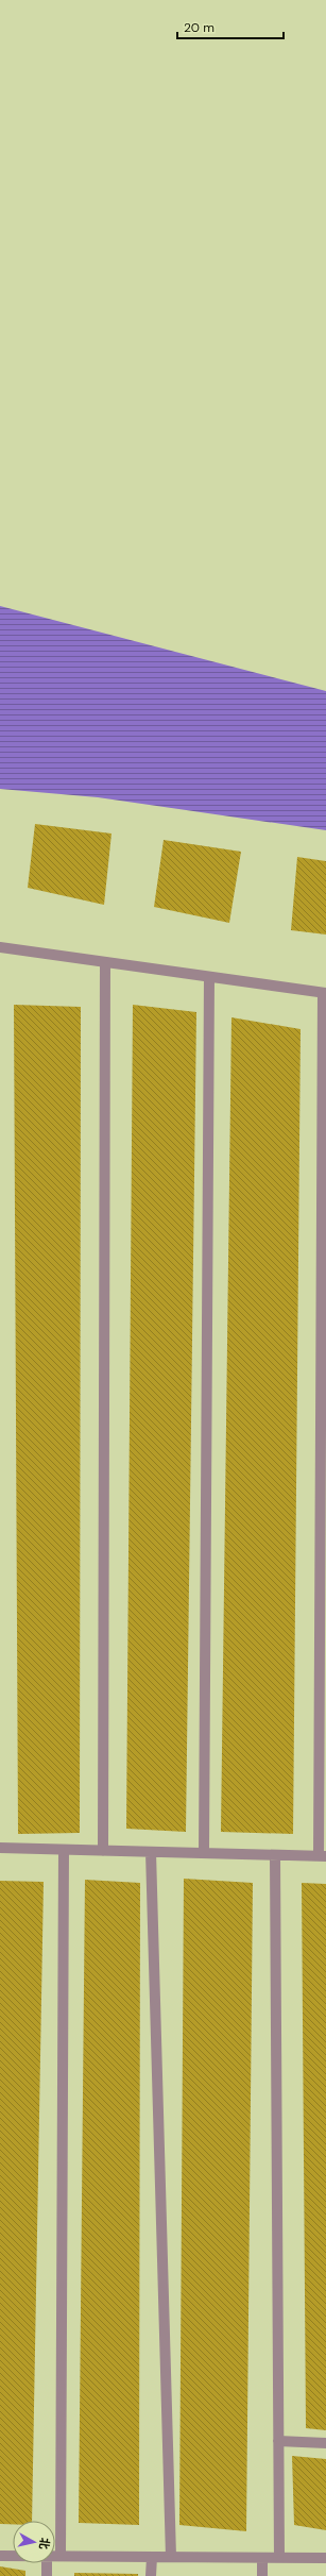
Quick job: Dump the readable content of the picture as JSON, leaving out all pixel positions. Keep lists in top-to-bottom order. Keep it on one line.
{"scale_bar":"20 m","north":"right"}
